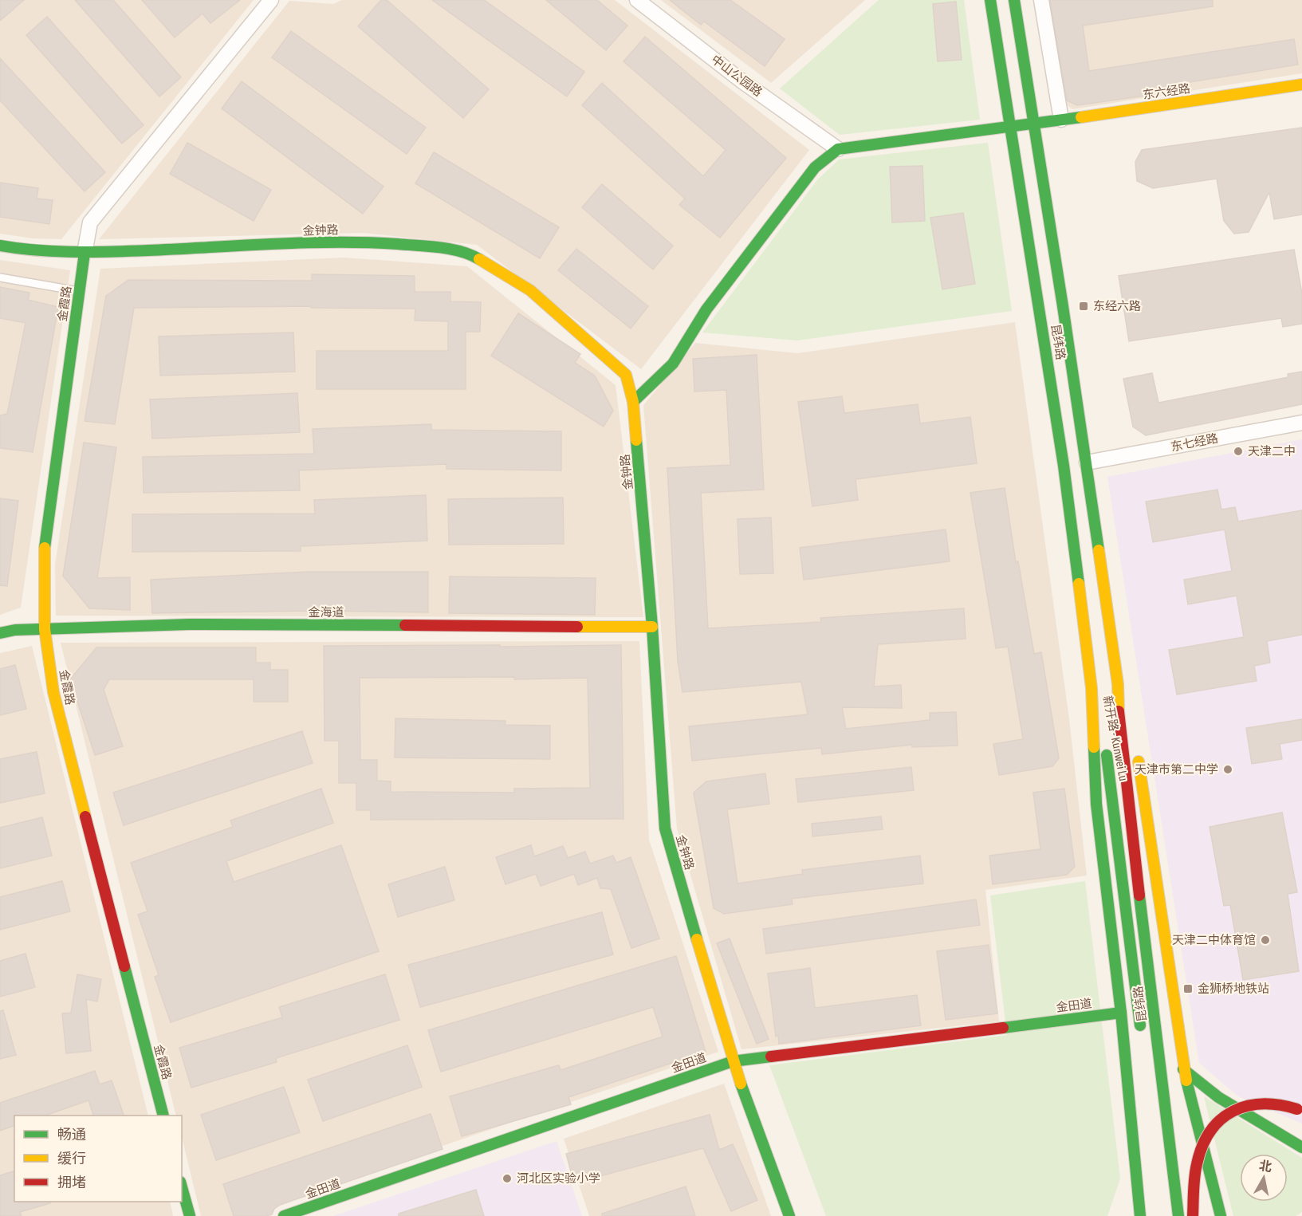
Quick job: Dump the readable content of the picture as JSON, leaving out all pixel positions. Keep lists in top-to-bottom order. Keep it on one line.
{"streets":{"street":["中山公园路","东六经路","金钟路","金霞路","昆纬路","东七经路","金海道","新开路 - Kunwei Lu","金田道"]},"crossings":[["中山公园路","东六经路"],["东六经路","昆纬路"],["金钟路","金霞路"],["金钟路","金海道"],["金钟路","金田道"],["金霞路","金海道"],["昆纬路","东七经路"],["昆纬路","新开路 - Kunwei Lu"]],"places":{"transit":["东经六路","金狮桥地铁站"],"other":["天津二中","天津市第二中学","天津二中体育馆","河北区实验小学"]},"legend":["畅通","缓行","拥堵"],"north":"top"}
